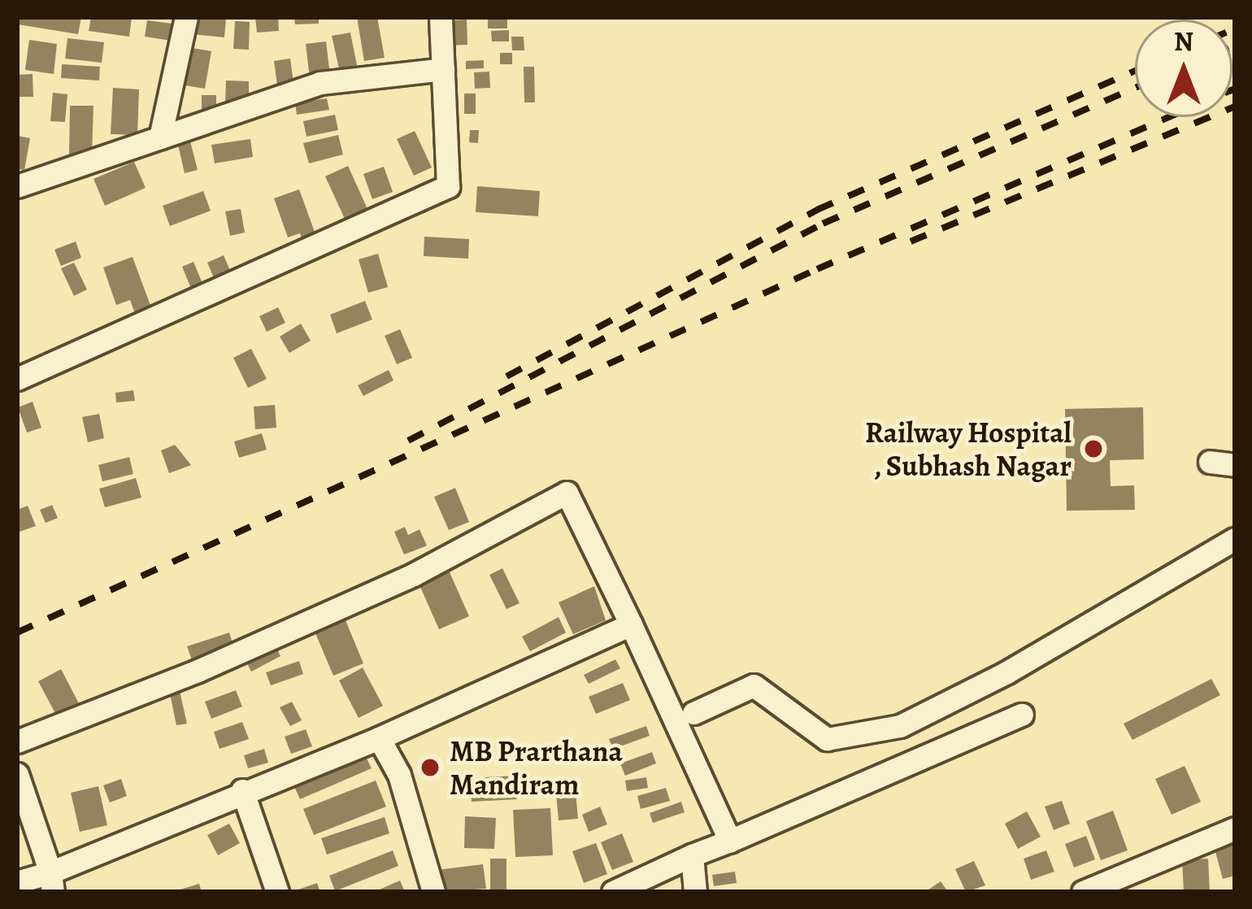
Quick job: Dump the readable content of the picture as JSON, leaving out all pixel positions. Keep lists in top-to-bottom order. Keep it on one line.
{"places":["Railway Hospital , Subhash Nagar","MB Prarthana Mandiram"],"north":"top"}
